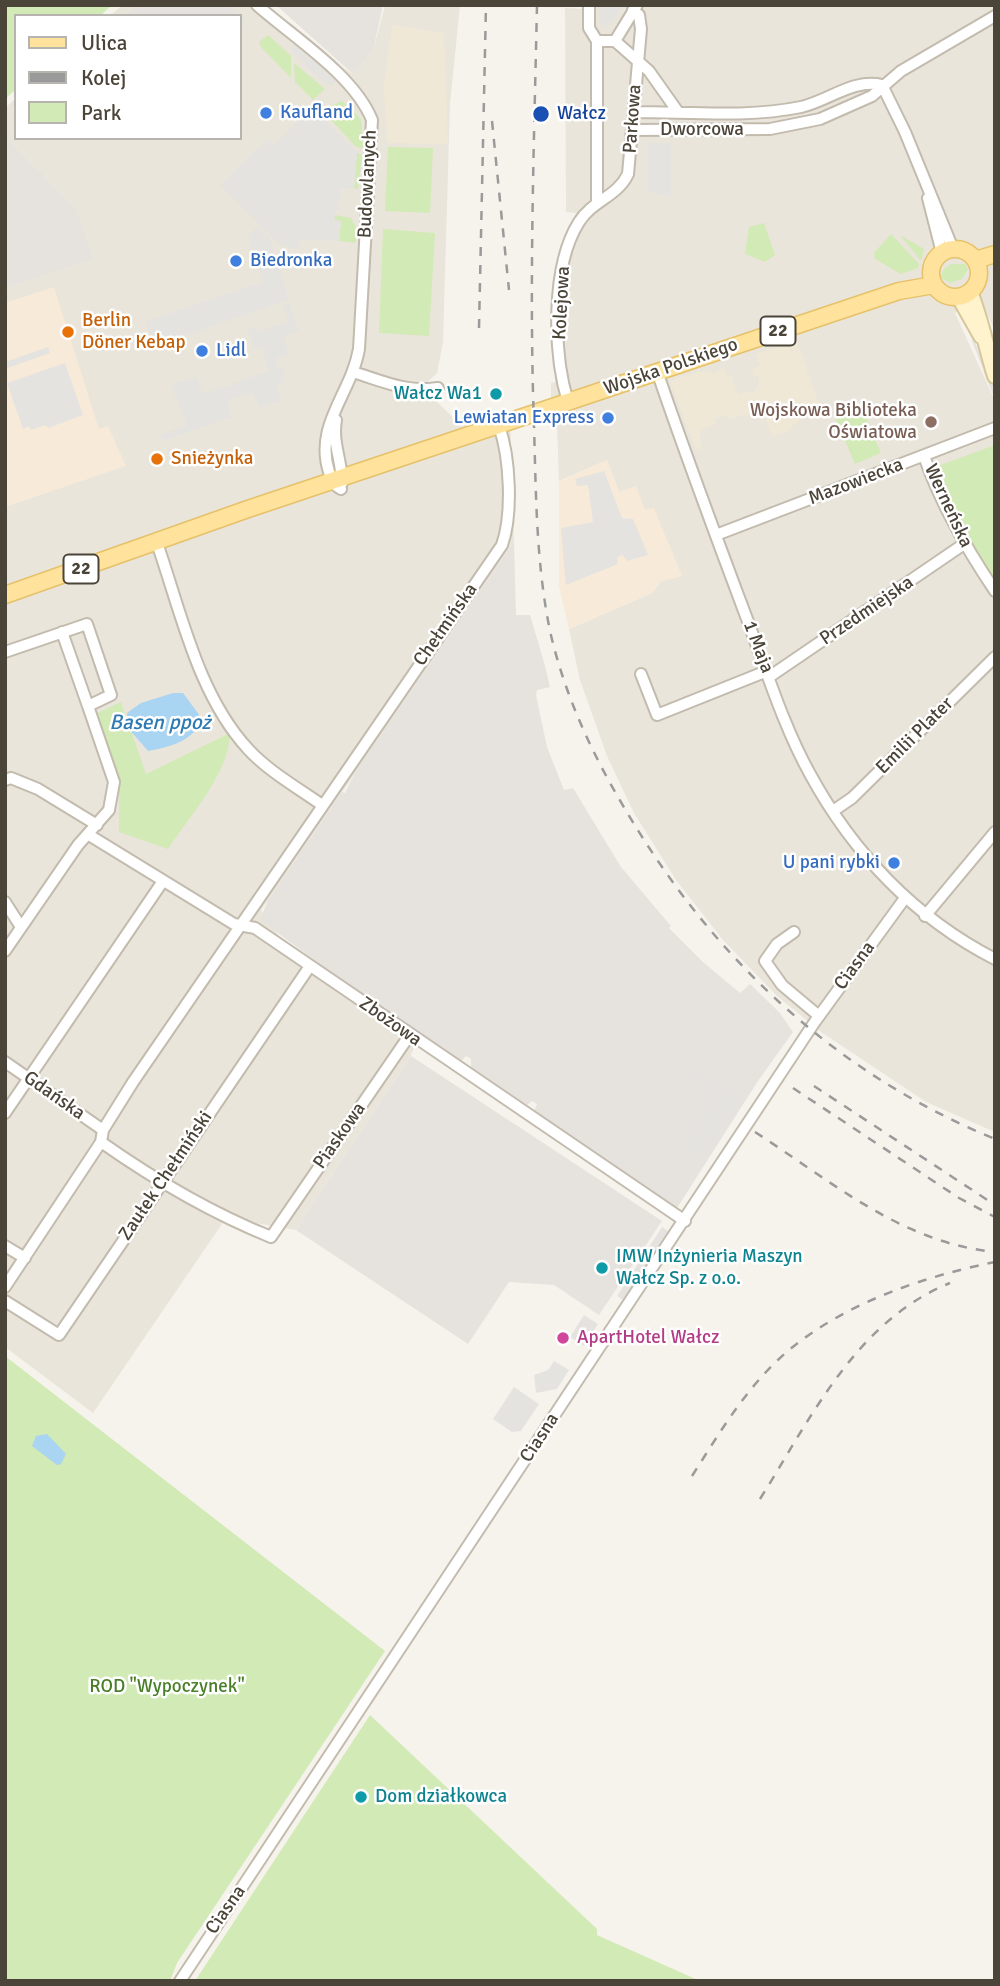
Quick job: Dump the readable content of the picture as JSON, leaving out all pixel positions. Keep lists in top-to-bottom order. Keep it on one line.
{"streets":{"main road":["22","Wojska Polskiego"],"street":["Parkowa","Dworcowa","Budowlanych","Kolejowa","Mazowiecka","Werneńska","Przedmiejska","Chełmińska","1 Maja","Emilii Plater","Ciasna","Zbożowa","Gdańska","Piaskowa","Zaułek Chełmiński"]},"crossings":[["Parkowa","Dworcowa"],["Parkowa","Kolejowa"],["Budowlanych","Wojska Polskiego"],["Kolejowa","Wojska Polskiego"],["Wojska Polskiego","Chełmińska"],["Wojska Polskiego","1 Maja"],["Mazowiecka","Werneńska"],["Mazowiecka","1 Maja"],["Werneńska","Przedmiejska"],["Przedmiejska","1 Maja"],["Chełmińska","Zbożowa"],["1 Maja","Emilii Plater"],["1 Maja","Ciasna"],["Ciasna","Zbożowa"],["Zbożowa","Piaskowa"],["Zbożowa","Zaułek Chełmiński"],["Gdańska","Piaskowa"],["Gdańska","Zaułek Chełmiński"]],"water":["Basen ppoż"],"parks":["ROD \"Wypoczynek\""],"places":["Kaufland","Wałcz","Biedronka","Berlin Döner Kebap","Lidl","Wałcz Wa1","Lewiatan Express","Wojskowa Biblioteka Oświatowa","Snieżynka","U pani rybki","IMW Inżynieria Maszyn Wałcz Sp. z o.o.","ApartHotel Wałcz","Dom działkowca"],"legend":["Ulica","Kolej","Park"]}
